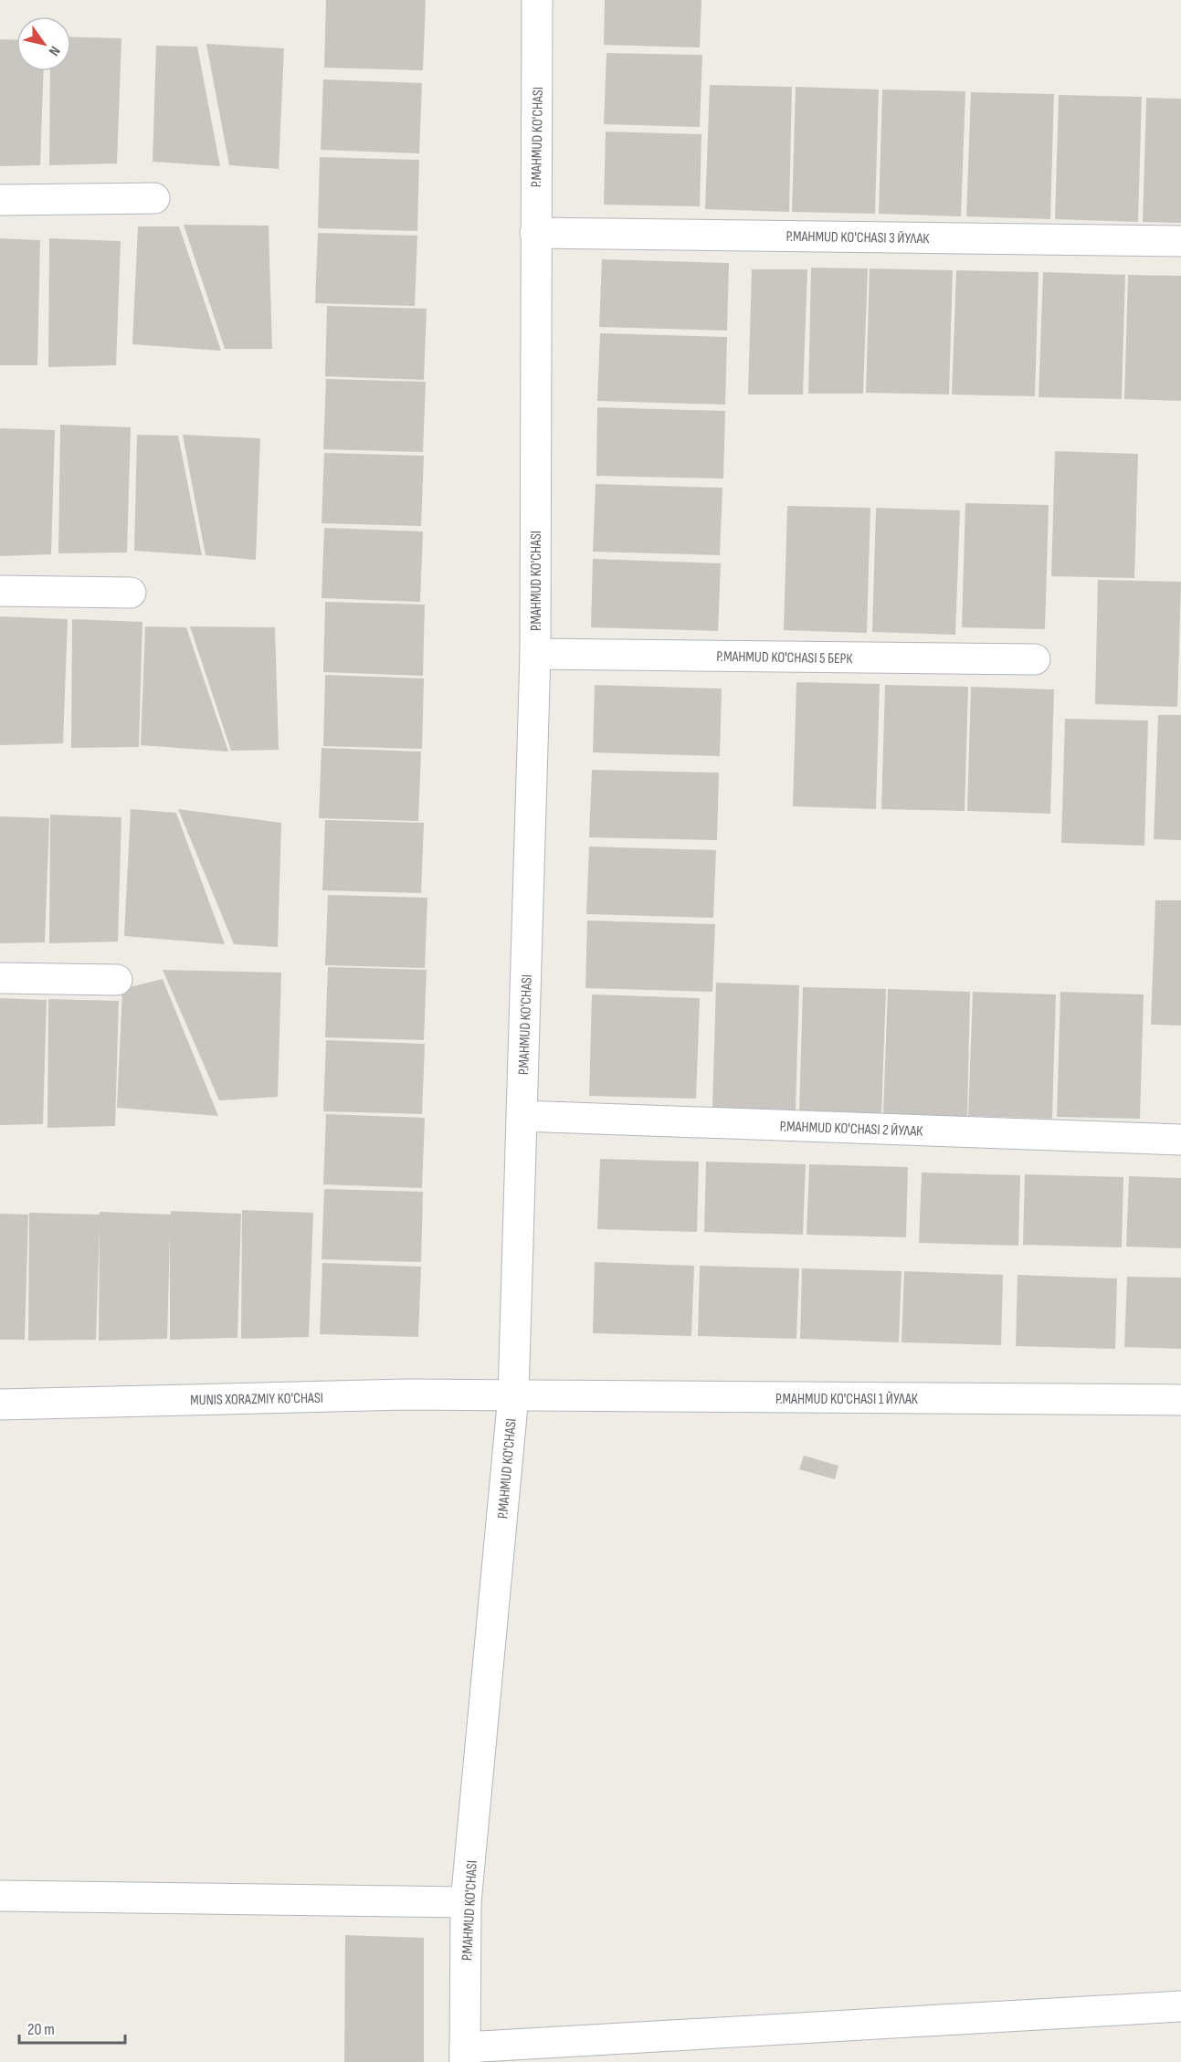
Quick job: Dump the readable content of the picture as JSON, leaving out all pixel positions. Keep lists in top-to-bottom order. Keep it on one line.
{"streets":{"street":["P.MAHMUD KO'CHASI","P.MAHMUD KO'CHASI 3 ЙУЛАК","P.MAHMUD KO'CHASI 5 БЕРК","P.MAHMUD KO'CHASI 2 ЙУЛАК","MUNIS XORAZMIY KO'CHASI","P.MAHMUD KO'CHASI 1 ЙУЛАК"]},"crossings":[["P.MAHMUD KO'CHASI","P.MAHMUD KO'CHASI 3 ЙУЛАК"],["P.MAHMUD KO'CHASI","P.MAHMUD KO'CHASI 5 БЕРК"],["P.MAHMUD KO'CHASI","P.MAHMUD KO'CHASI 2 ЙУЛАК"],["P.MAHMUD KO'CHASI","MUNIS XORAZMIY KO'CHASI"],["P.MAHMUD KO'CHASI","P.MAHMUD KO'CHASI 1 ЙУЛАК"],["MUNIS XORAZMIY KO'CHASI","P.MAHMUD KO'CHASI 1 ЙУЛАК"]],"scale_bar":"20 m","north":"bottom right"}
